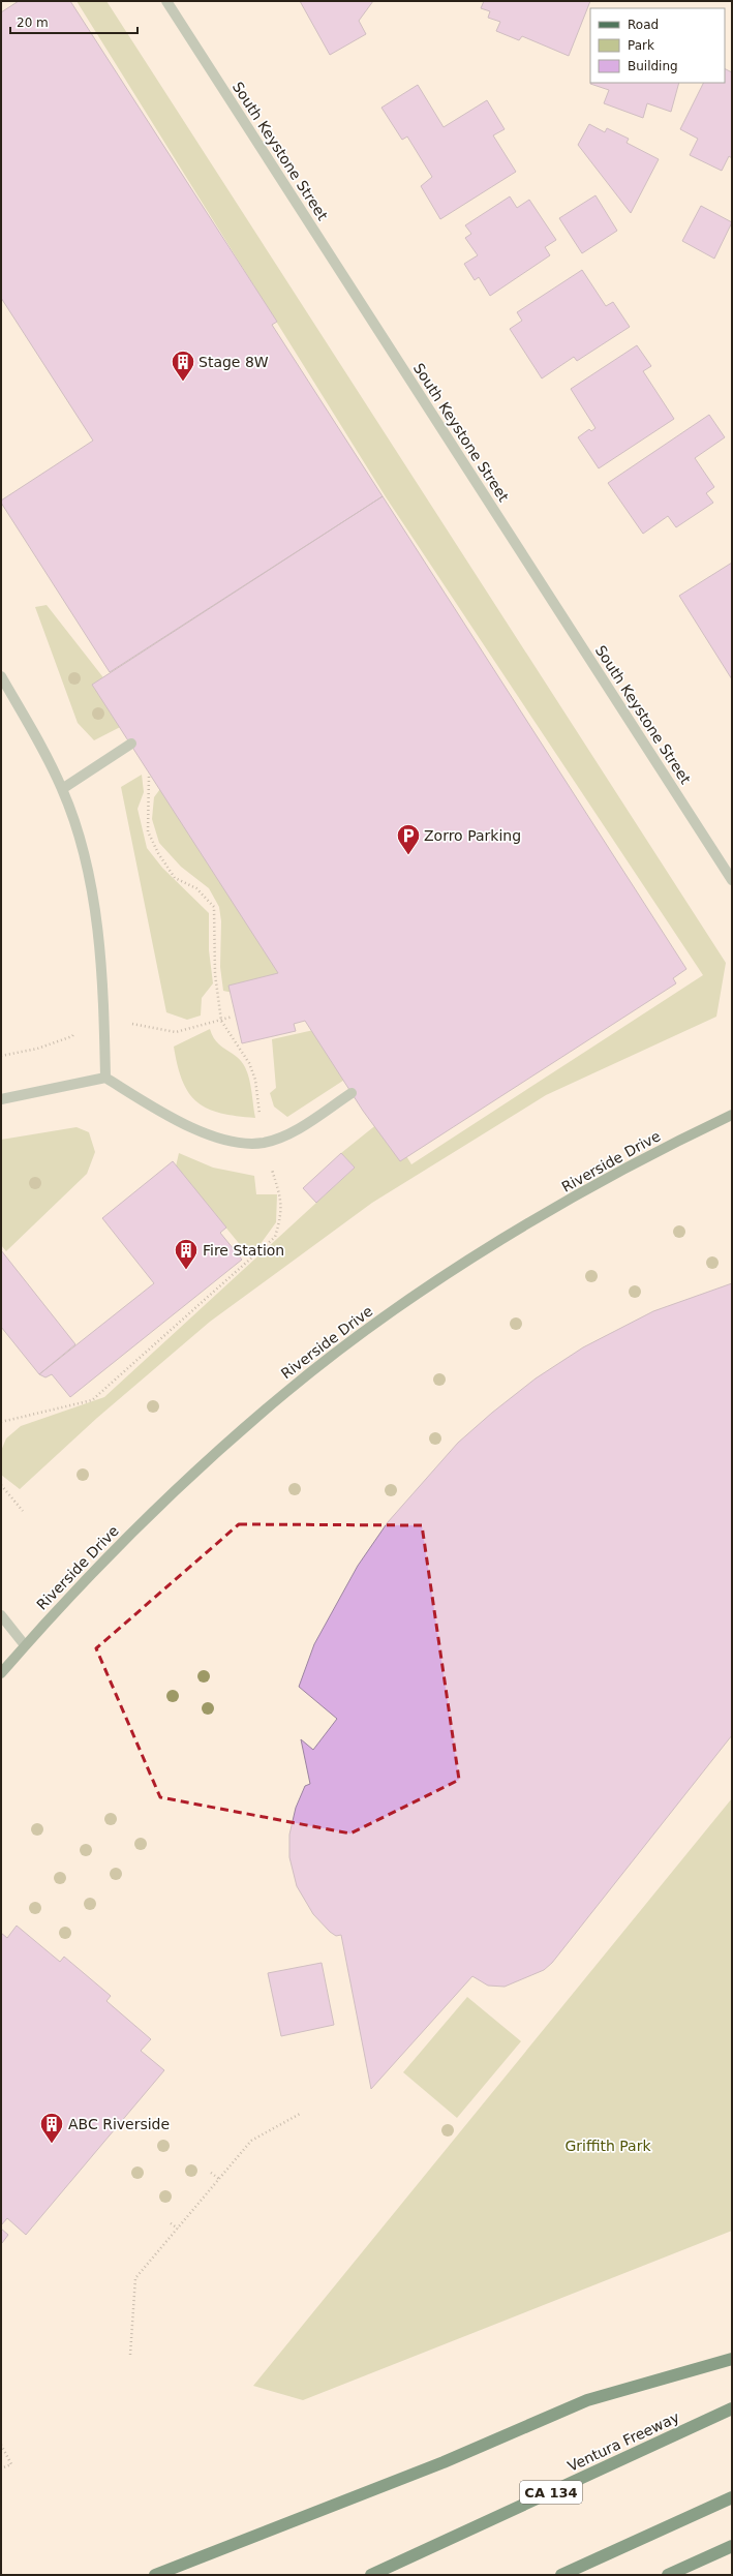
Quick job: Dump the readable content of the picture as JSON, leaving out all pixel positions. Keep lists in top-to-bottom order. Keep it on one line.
{"streets":{"highway":["Ventura Freeway","CA 134"],"main road":["Riverside Drive"],"street":["South Keystone Street"]},"parks":["Griffith Park"],"places":{"building":["Stage 8W","Fire Station","ABC Riverside"],"parking":["Zorro Parking"]},"legend":["Road","Park","Building"],"scale_bar":"20 m"}
